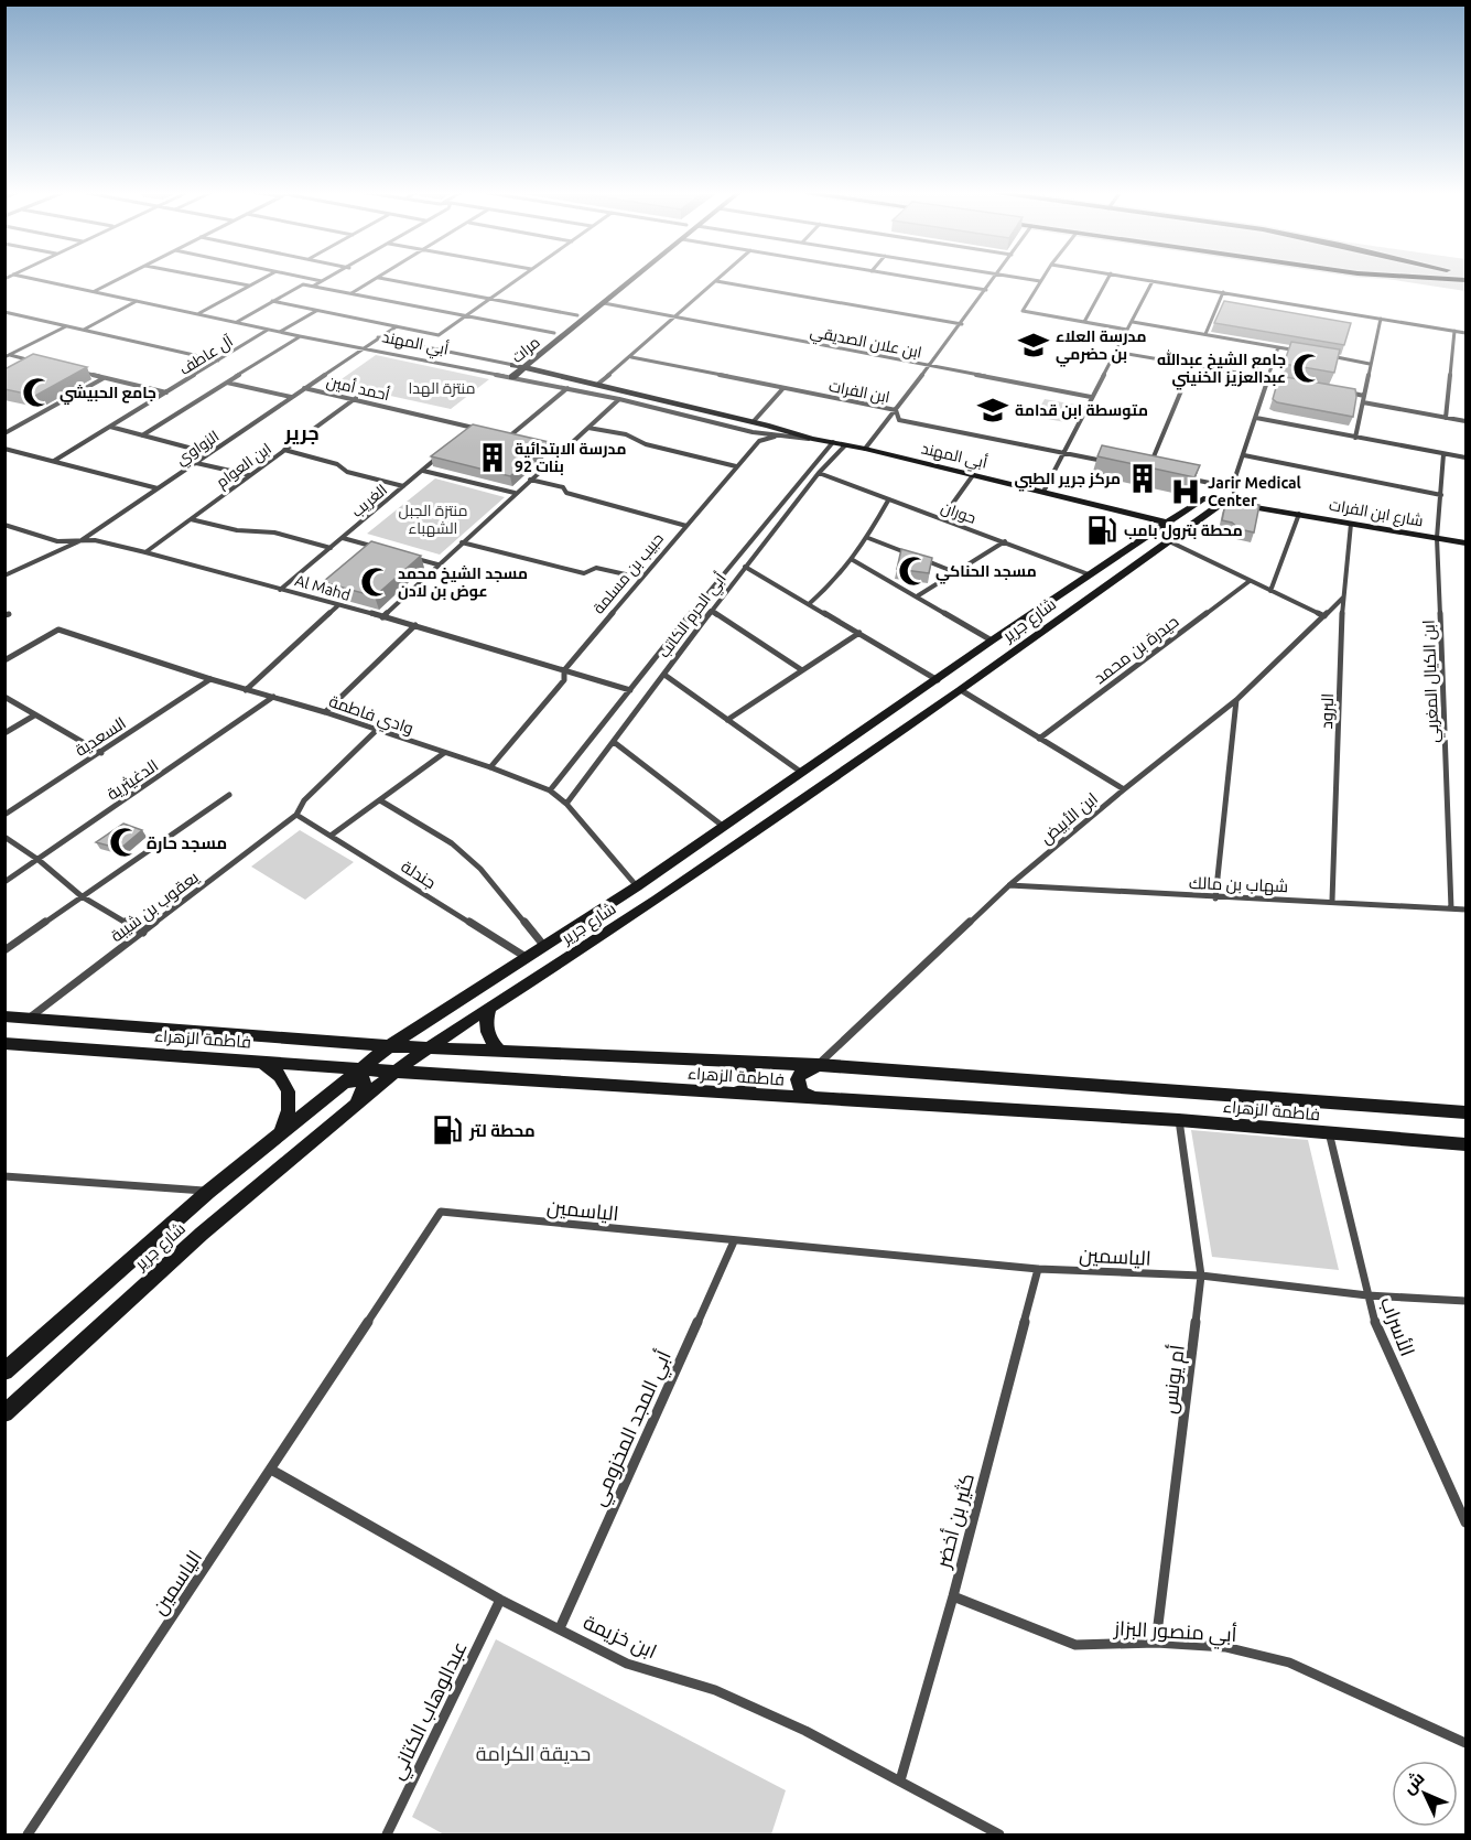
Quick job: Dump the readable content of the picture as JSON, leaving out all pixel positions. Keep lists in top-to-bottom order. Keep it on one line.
{"streets":{"main road":["أبي المهند","مرات","شارع ابن الفرات","شارع جرير","فاطمة الزهراء"],"street":["ابن علان الصديقي","آل عاطف","أحمد أمين","ابن الفرات","الزواوي","ابن العوام","الغريب","حوران","حبيب بن مسلمة","Al Mahd","أبي الحرم الكاتب","حيدرة بن محمد","ابن الكيال المغربي","البرود","وادي فاطمة","السعدية","الدغيثرية","ابن الأبيض","جندلة","شهاب بن مالك","يعقوب بن شيبة","الياسمين","الأسراب","أم يونس","أبي المجد المخزومي","كثير بن أخضر","أبي منصور البزاز","ابن خزيمة","عبدالوهاب الكتاني"]},"crossings":[["ابن علان الصديقي","مرات"],["أبي المهند","مرات"],["أبي المهند","آل عاطف"],["أبي المهند","الزواوي"],["أبي المهند","حبيب بن مسلمة"],["أبي المهند","أبي الحرم الكاتب"],["أبي المهند","شارع جرير"],["أحمد أمين","الزواوي"],["أحمد أمين","ابن العوام"],["الزواوي","Al Mahd"],["ابن العوام","Al Mahd"],["الغريب","Al Mahd"],["حوران","أبي الحرم الكاتب"],["حوران","شارع جرير"],["شارع ابن الفرات","شارع جرير"],["شارع ابن الفرات","ابن الكيال المغربي"],["شارع ابن الفرات","البرود"],["حبيب بن مسلمة","Al Mahd"],["حبيب بن مسلمة","وادي فاطمة"],["Al Mahd","أبي الحرم الكاتب"],["أبي الحرم الكاتب","وادي فاطمة"],["شارع جرير","وادي فاطمة"],["شارع جرير","جندلة"],["شارع جرير","فاطمة الزهراء"],["ابن الكيال المغربي","شهاب بن مالك"],["البرود","ابن الأبيض"],["البرود","شهاب بن مالك"],["وادي فاطمة","السعدية"],["وادي فاطمة","الدغيثرية"],["وادي فاطمة","يعقوب بن شيبة"],["ابن الأبيض","شهاب بن مالك"],["جندلة","يعقوب بن شيبة"],["فاطمة الزهراء","الأسراب"],["فاطمة الزهراء","أم يونس"],["الياسمين","الأسراب"],["الياسمين","أم يونس"],["الياسمين","أبي المجد المخزومي"],["الياسمين","كثير بن أخضر"],["الياسمين","ابن خزيمة"],["أم يونس","أبي منصور البزاز"],["أبي المجد المخزومي","ابن خزيمة"],["كثير بن أخضر","أبي منصور البزاز"],["كثير بن أخضر","ابن خزيمة"],["ابن خزيمة","عبدالوهاب الكتاني"]],"districts":["جرير"],"parks":["منتزة الهدا","منتزة الجبل الشهباء","حديقة الكرامة"],"places":{"school or university":["مدرسة العلاء بن حضرمي","متوسطة ابن قدامة"],"mosque":["جامع الشيخ عبدالله عبدالعزيز الخنيني","جامع الحبيشي","مسجد الحناكي","مسجد الشيخ محمد عوض بن لادن","مسجد حارة"],"building":["مدرسة الابتدائية 92 بنات","مركز جرير الطبي"],"hospital":["Jarir Medical Center"],"fuel station":["محطة بترول بامب","محطة لتر"]},"north":"top left"}
